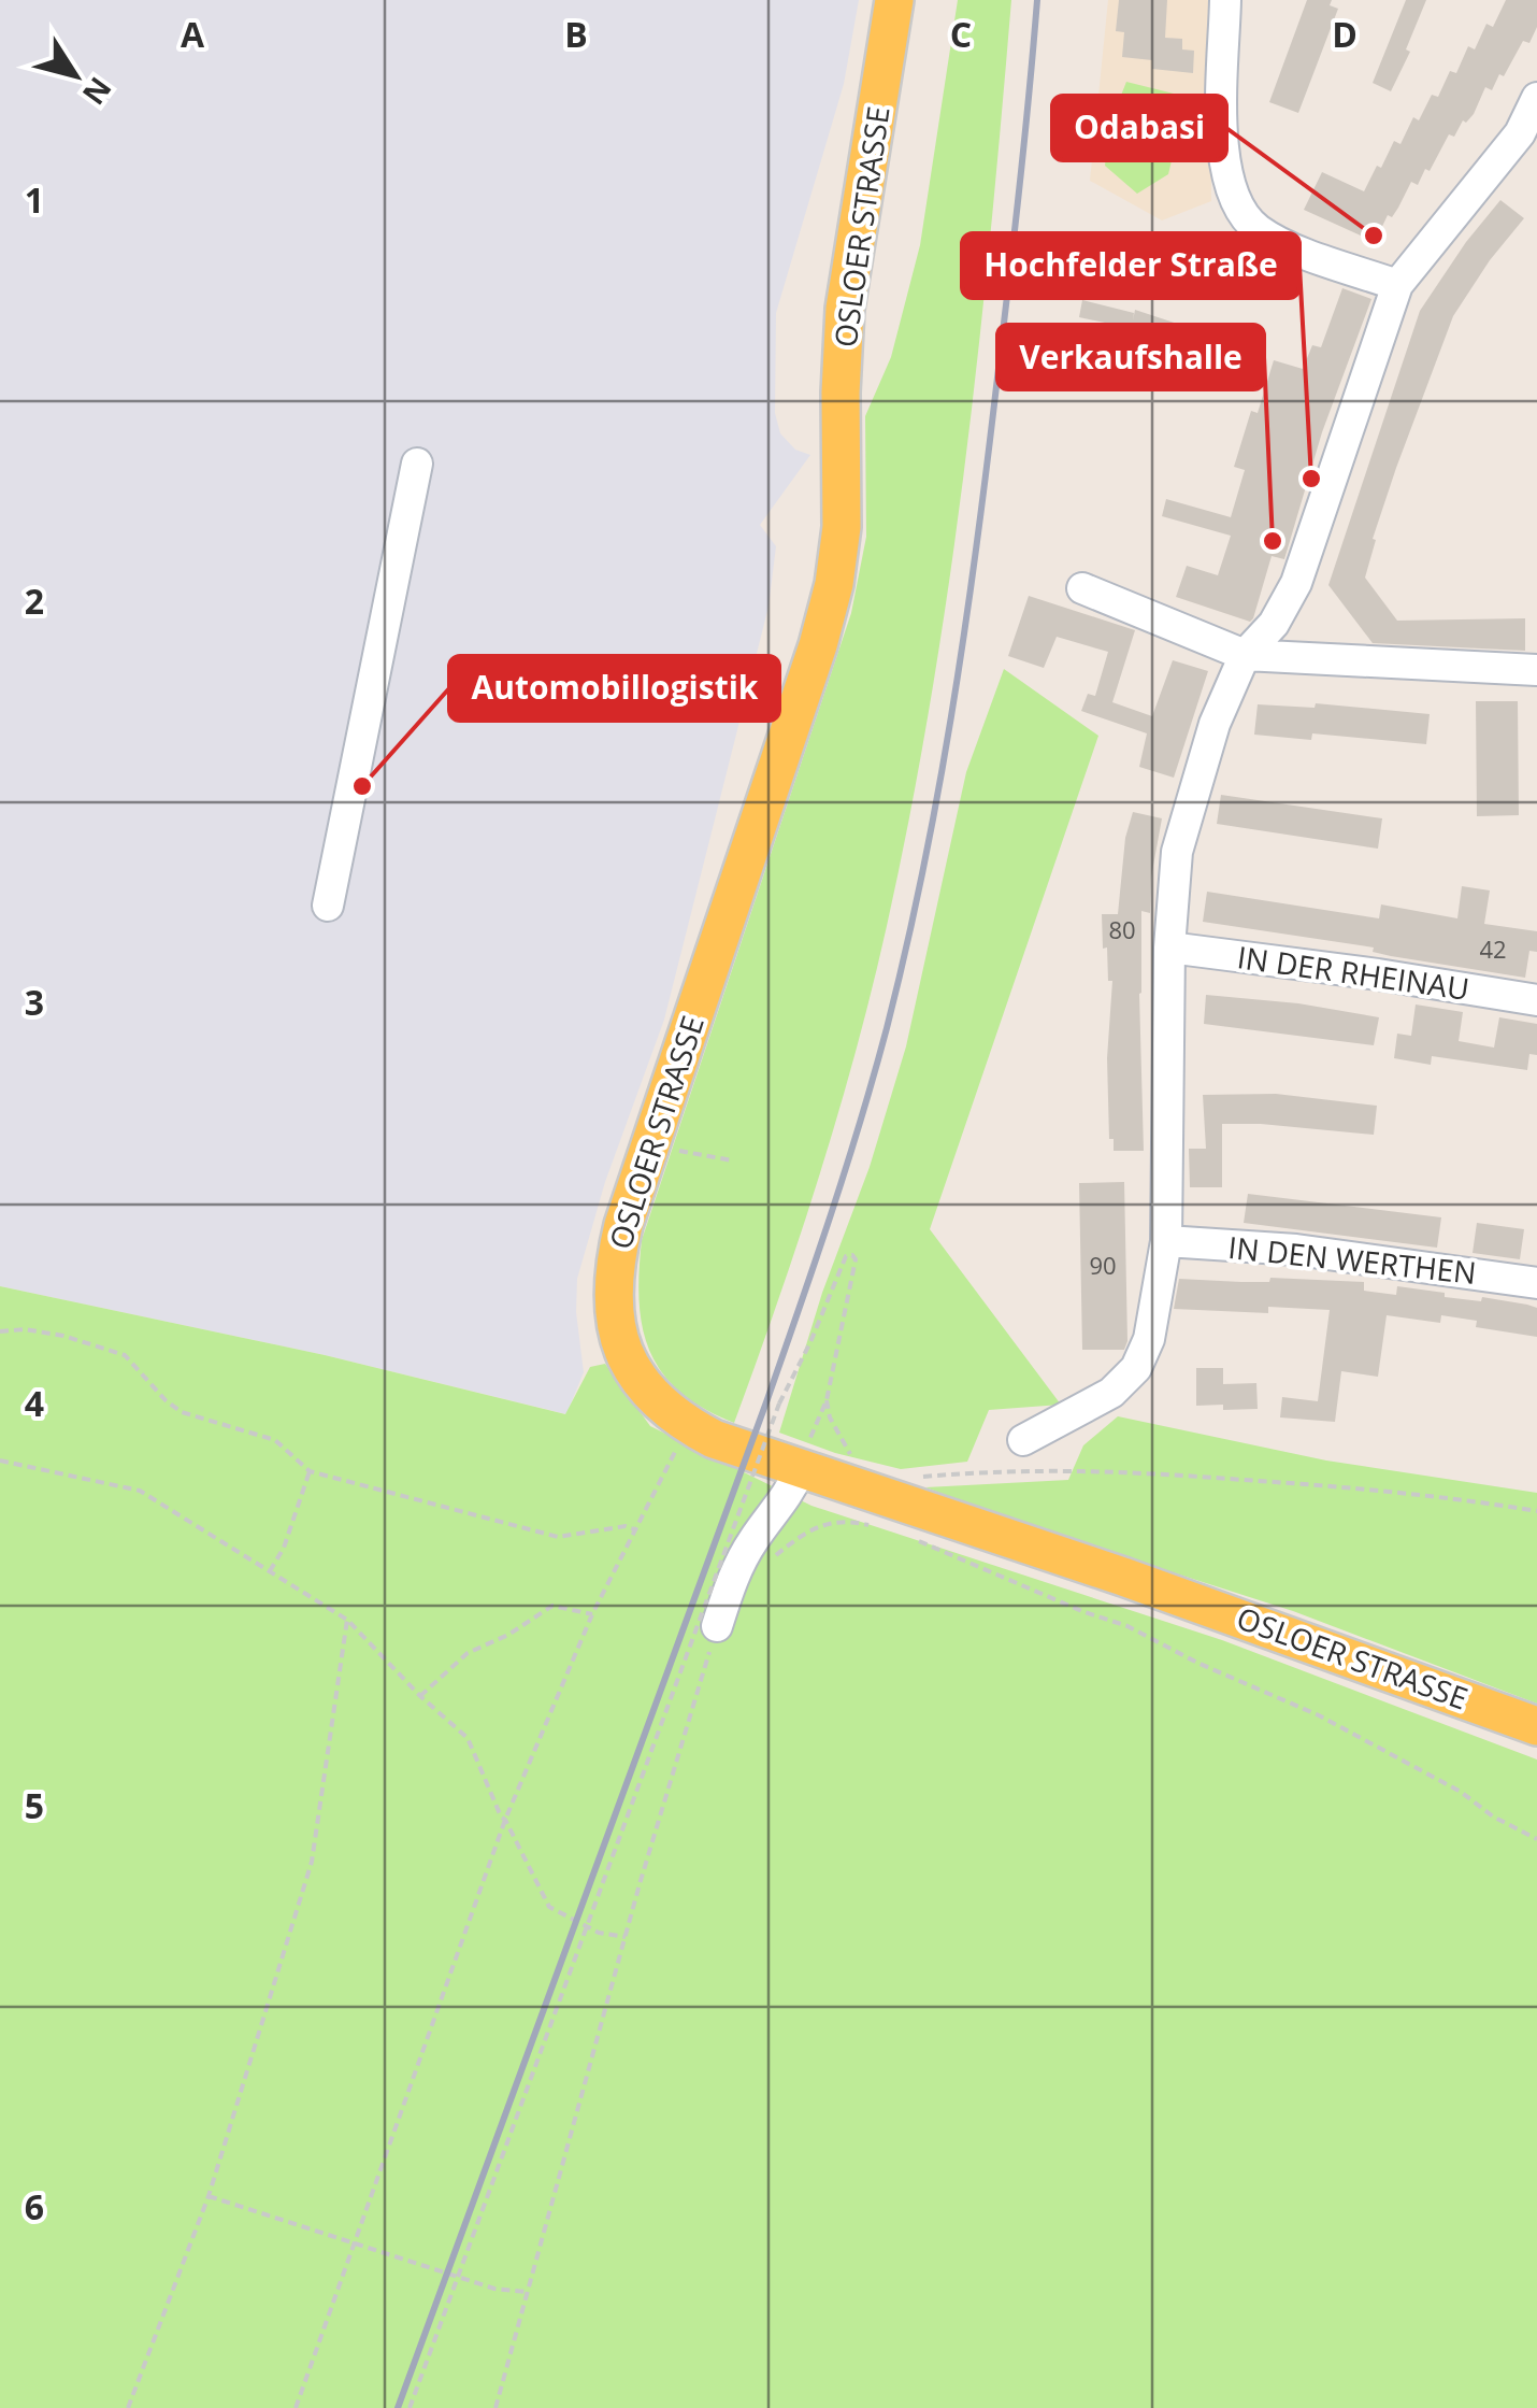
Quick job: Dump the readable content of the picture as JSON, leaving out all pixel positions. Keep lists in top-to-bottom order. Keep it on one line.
{"streets":{"main road":["OSLOER STRASSE"],"street":["IN DER RHEINAU","IN DEN WERTHEN"]},"places":["Odabasi","Hochfelder Straße","Verkaufshalle","Automobillogistik"],"house_numbers":["80","42","90"],"north":"bottom right","grid":{"columns":["A","B","C","D"],"rows":["1","2","3","4","5","6"]}}
